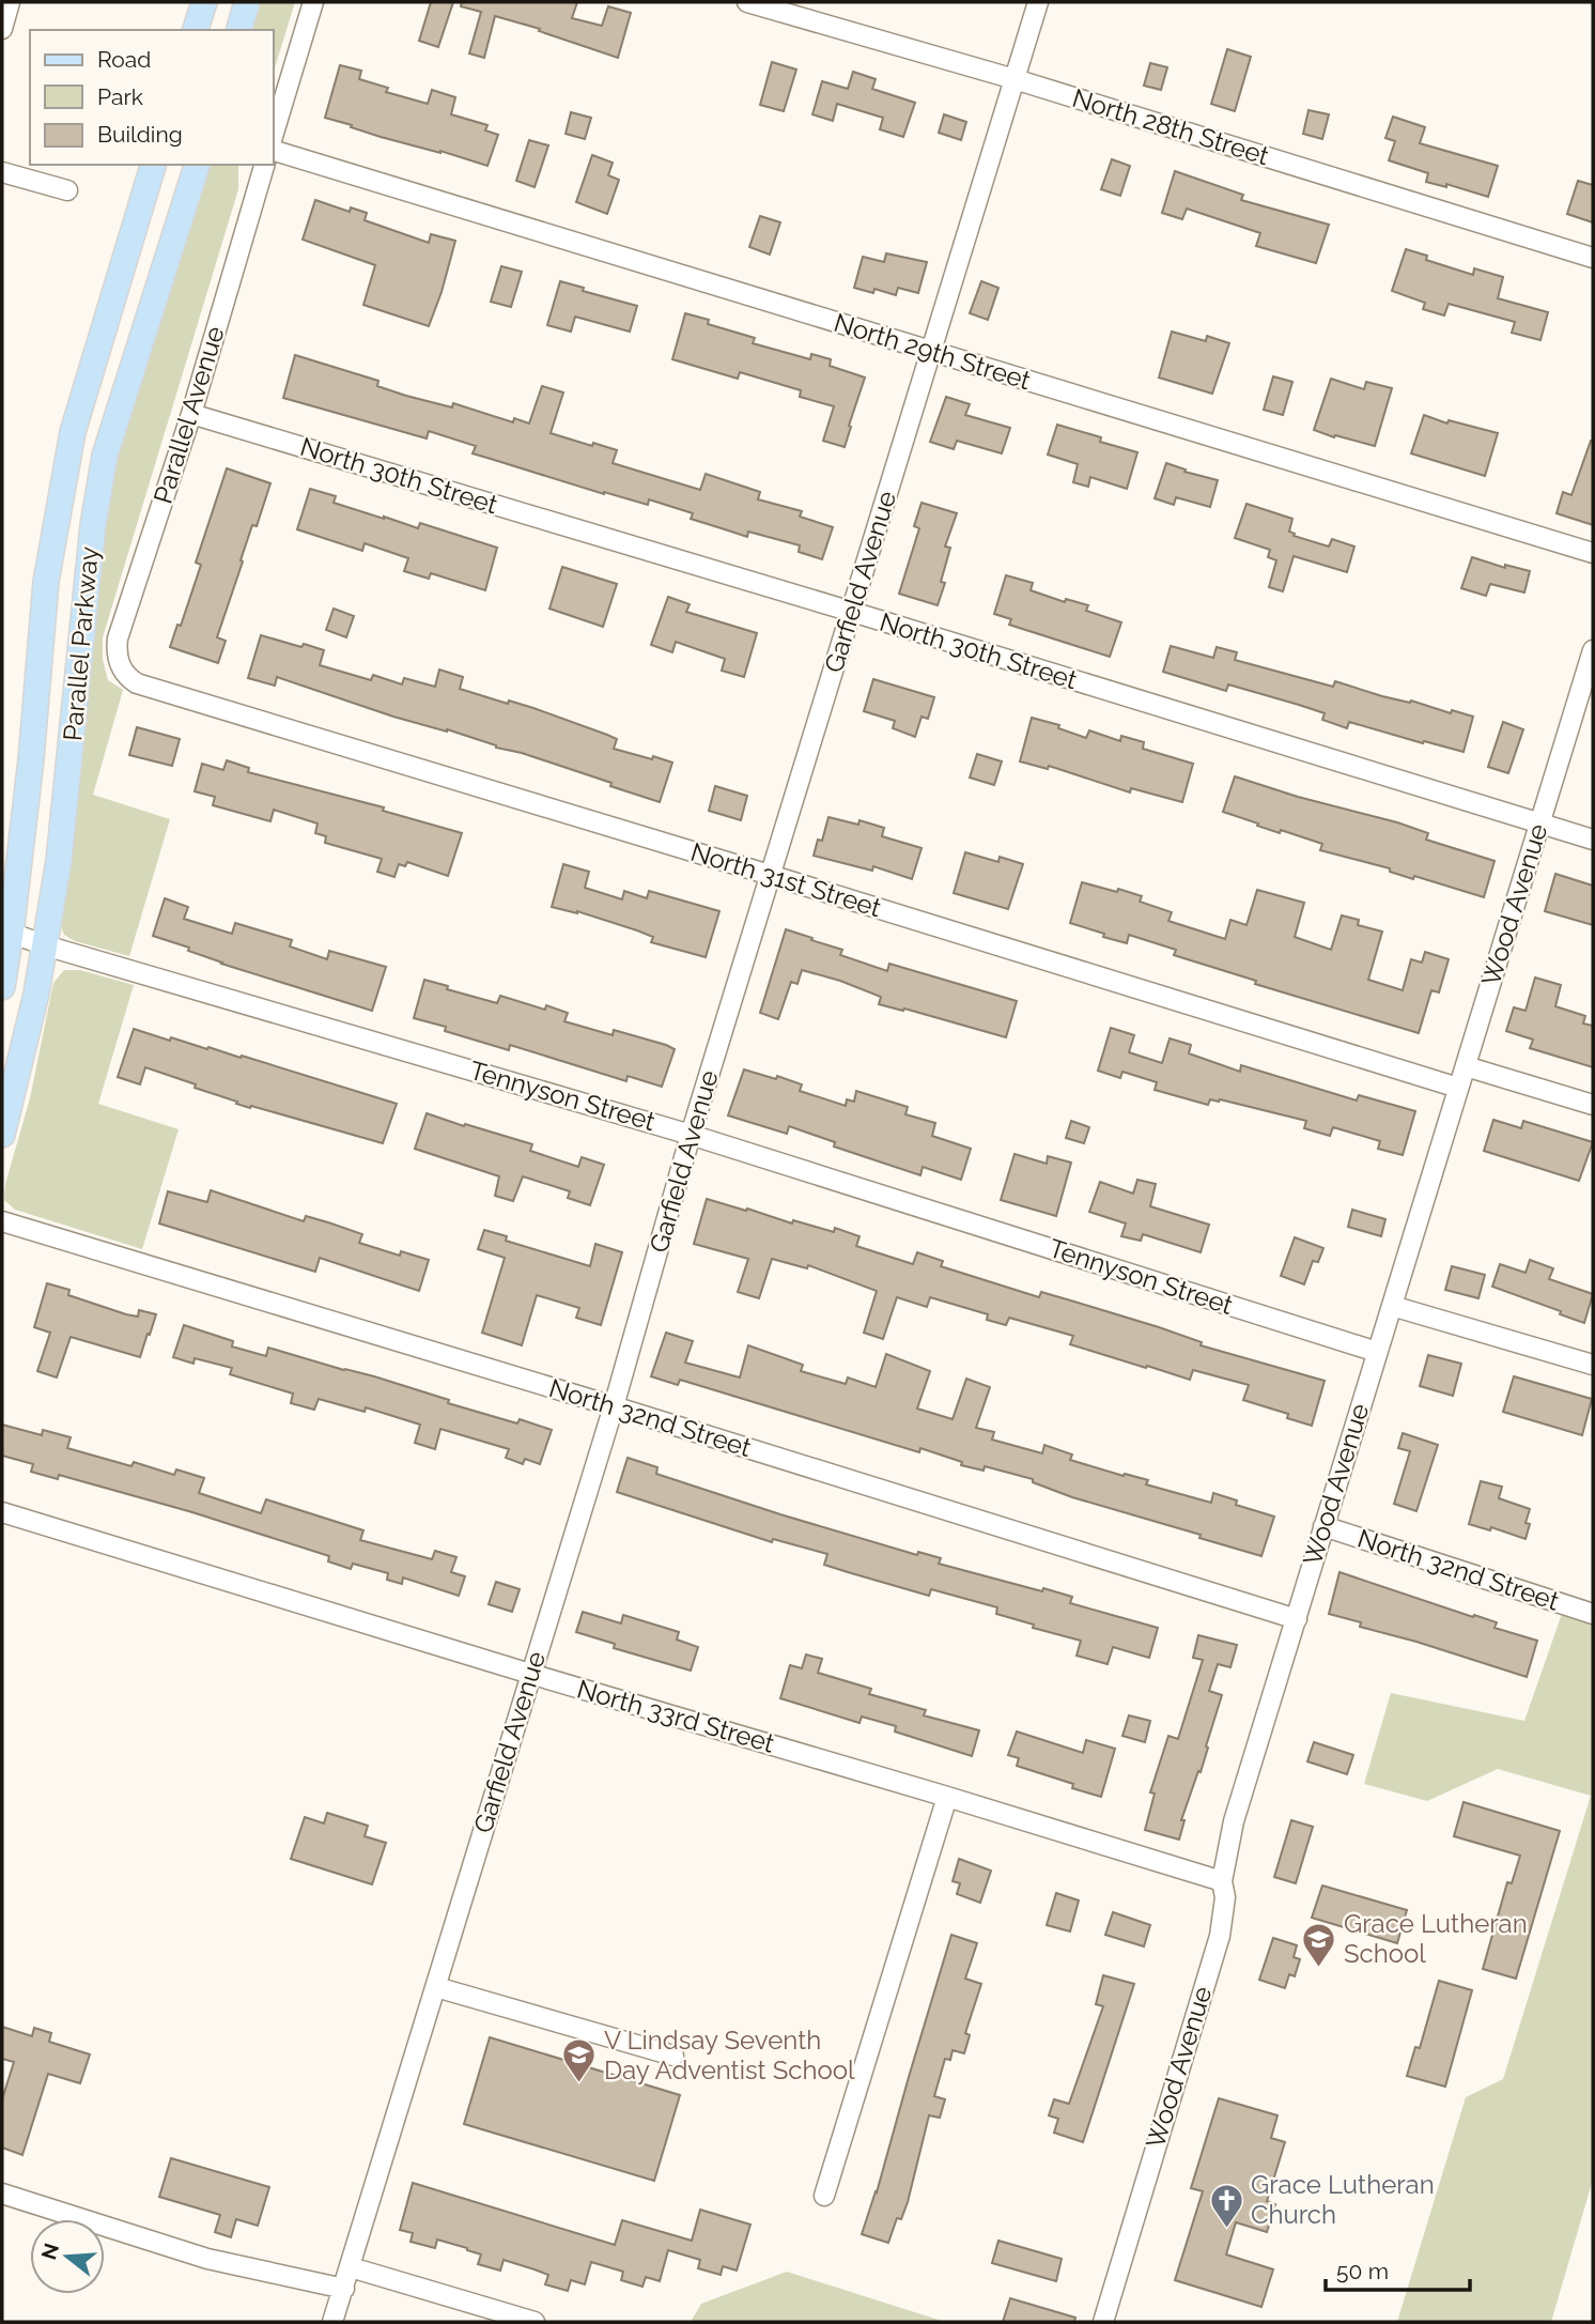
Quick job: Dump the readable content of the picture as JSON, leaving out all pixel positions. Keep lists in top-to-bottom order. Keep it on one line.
{"streets":{"main road":["Parallel Parkway"],"street":["North 28th Street","North 29th Street","Parallel Avenue","North 30th Street","Garfield Avenue","North 31st Street","Wood Avenue","Tennyson Street","North 32nd Street","North 33rd Street"]},"crossings":[["North 28th Street","Garfield Avenue"],["North 29th Street","Garfield Avenue"],["Parallel Avenue","North 30th Street"],["Parallel Avenue","North 31st Street"],["North 30th Street","Garfield Avenue"],["North 30th Street","Wood Avenue"],["Garfield Avenue","North 31st Street"],["Garfield Avenue","Tennyson Street"],["Garfield Avenue","North 32nd Street"],["Garfield Avenue","North 33rd Street"],["Parallel Parkway","Tennyson Street"],["North 31st Street","Wood Avenue"],["Wood Avenue","Tennyson Street"],["Wood Avenue","North 32nd Street"],["Wood Avenue","North 33rd Street"]],"places":{"school or university":["Grace Lutheran School","V Lindsay Seventh Day Adventist School"],"church":["Grace Lutheran Church"]},"legend":["Road","Park","Building"],"scale_bar":"50 m","north":"left"}
